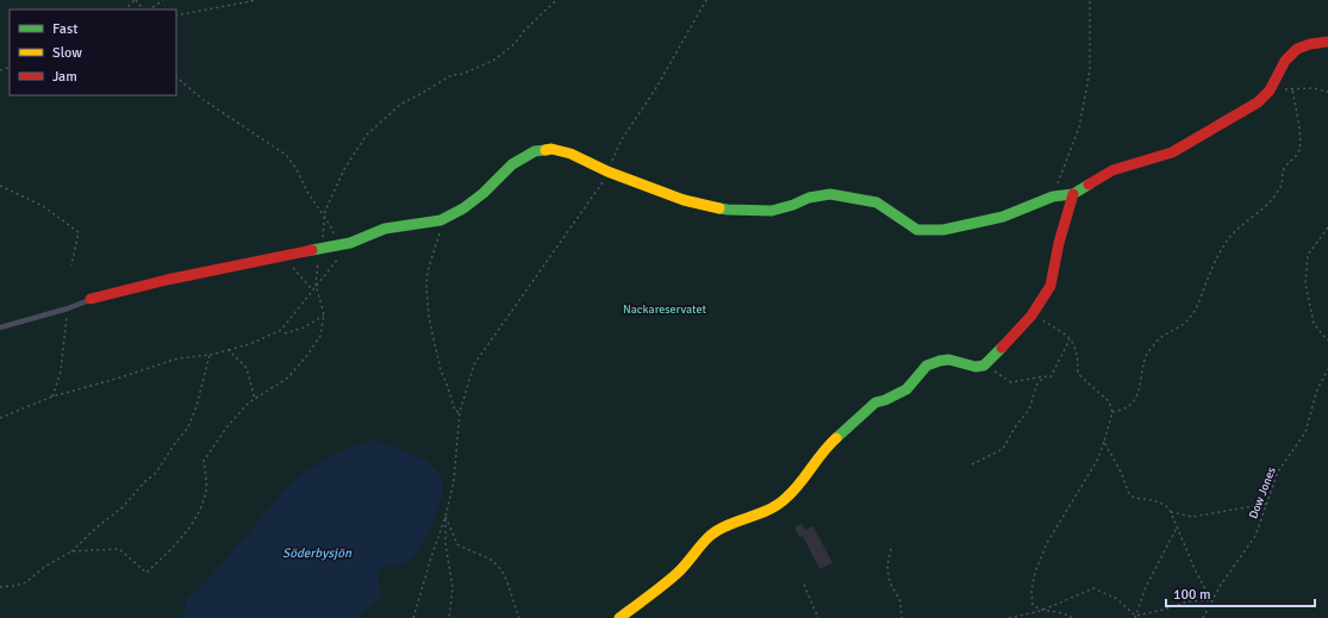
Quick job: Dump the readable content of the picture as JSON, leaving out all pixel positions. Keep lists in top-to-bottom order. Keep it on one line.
{"streets":{"path":["Dow Jones"]},"water":["Söderbysjön"],"parks":["Nackareservatet"],"legend":["Fast","Slow","Jam"],"scale_bar":"100 m"}
